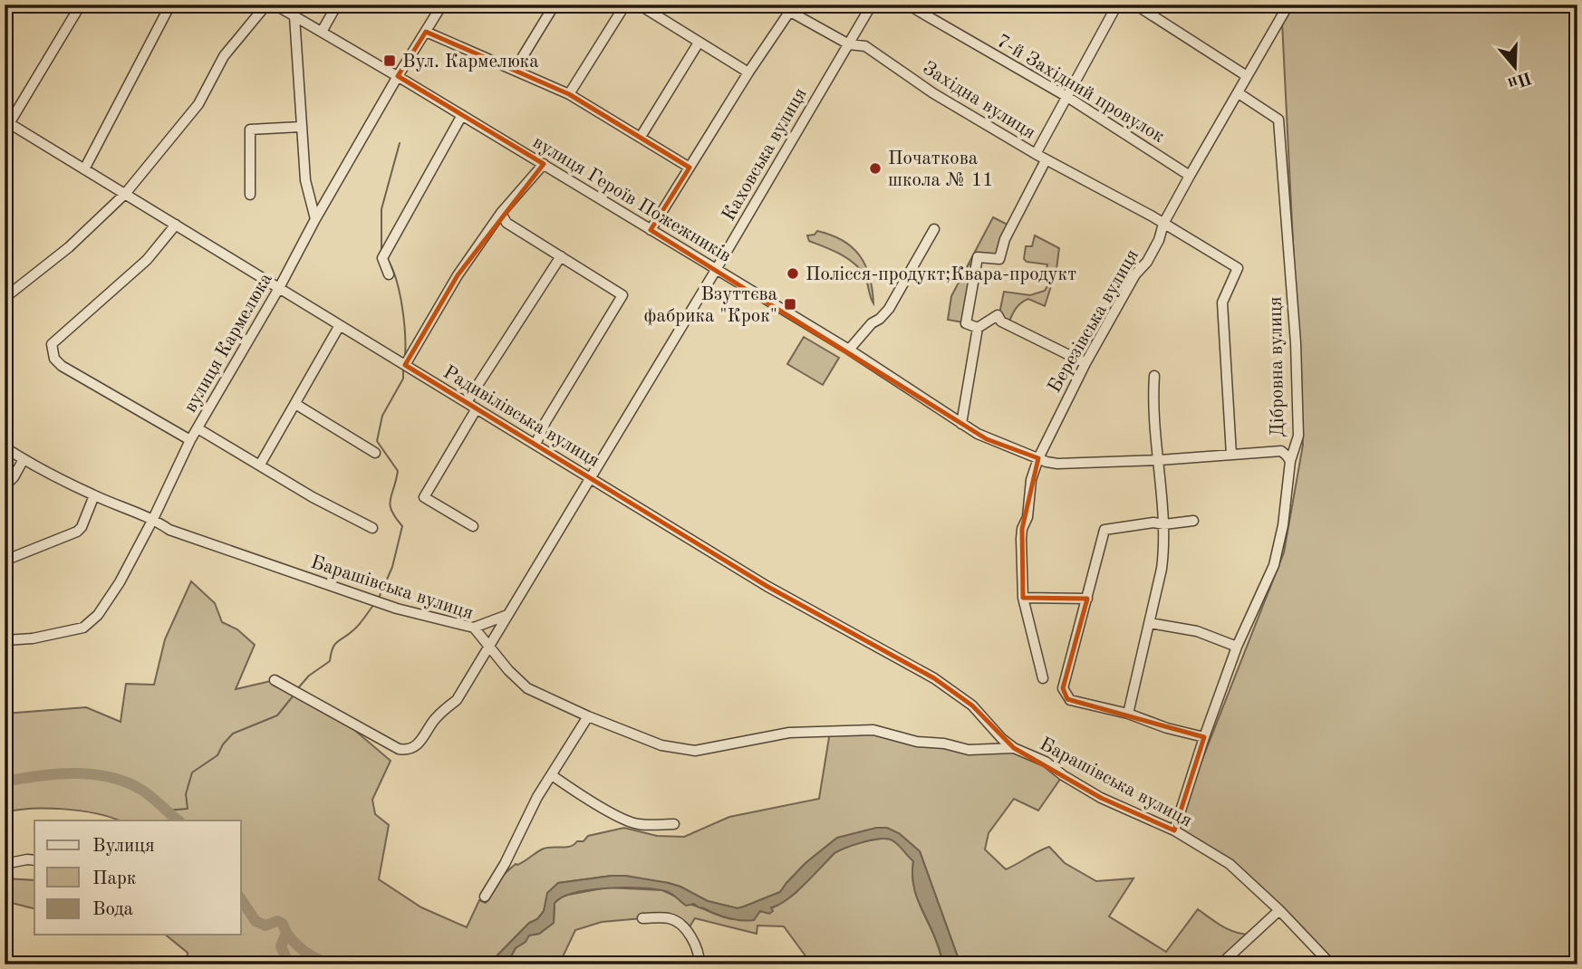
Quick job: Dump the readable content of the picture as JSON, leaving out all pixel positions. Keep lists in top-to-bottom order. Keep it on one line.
{"streets":{"street":["7-й Західний провулок","Західна вулиця","Каховська вулиця","вулиця Героїв Пожежників","Березівська вулиця","вулиця Кармелюка","Дібровна вулиця","Радивілівська вулиця","Барашівська вулиця"]},"crossings":[["7-й Західний провулок","Березівська вулиця"],["Західна вулиця","Каховська вулиця"],["Західна вулиця","вулиця Героїв Пожежників"],["Західна вулиця","Березівська вулиця"],["Каховська вулиця","вулиця Героїв Пожежників"],["Каховська вулиця","Радивілівська вулиця"],["Каховська вулиця","Барашівська вулиця"],["вулиця Героїв Пожежників","Березівська вулиця"],["вулиця Героїв Пожежників","вулиця Кармелюка"],["вулиця Героїв Пожежників","Дібровна вулиця"],["Березівська вулиця","Дібровна вулиця"],["вулиця Кармелюка","Радивілівська вулиця"],["вулиця Кармелюка","Барашівська вулиця"],["Дібровна вулиця","Барашівська вулиця"],["Радивілівська вулиця","Барашівська вулиця"]],"places":{"transit":["Вул. Кармелюка","Взуттєва фабрика \"Крок\""],"other":["Початкова школа № 11","Полісся-продукт;Квара-продукт"]},"legend":["Вулиця","Парк","Вода"],"north":"bottom"}
